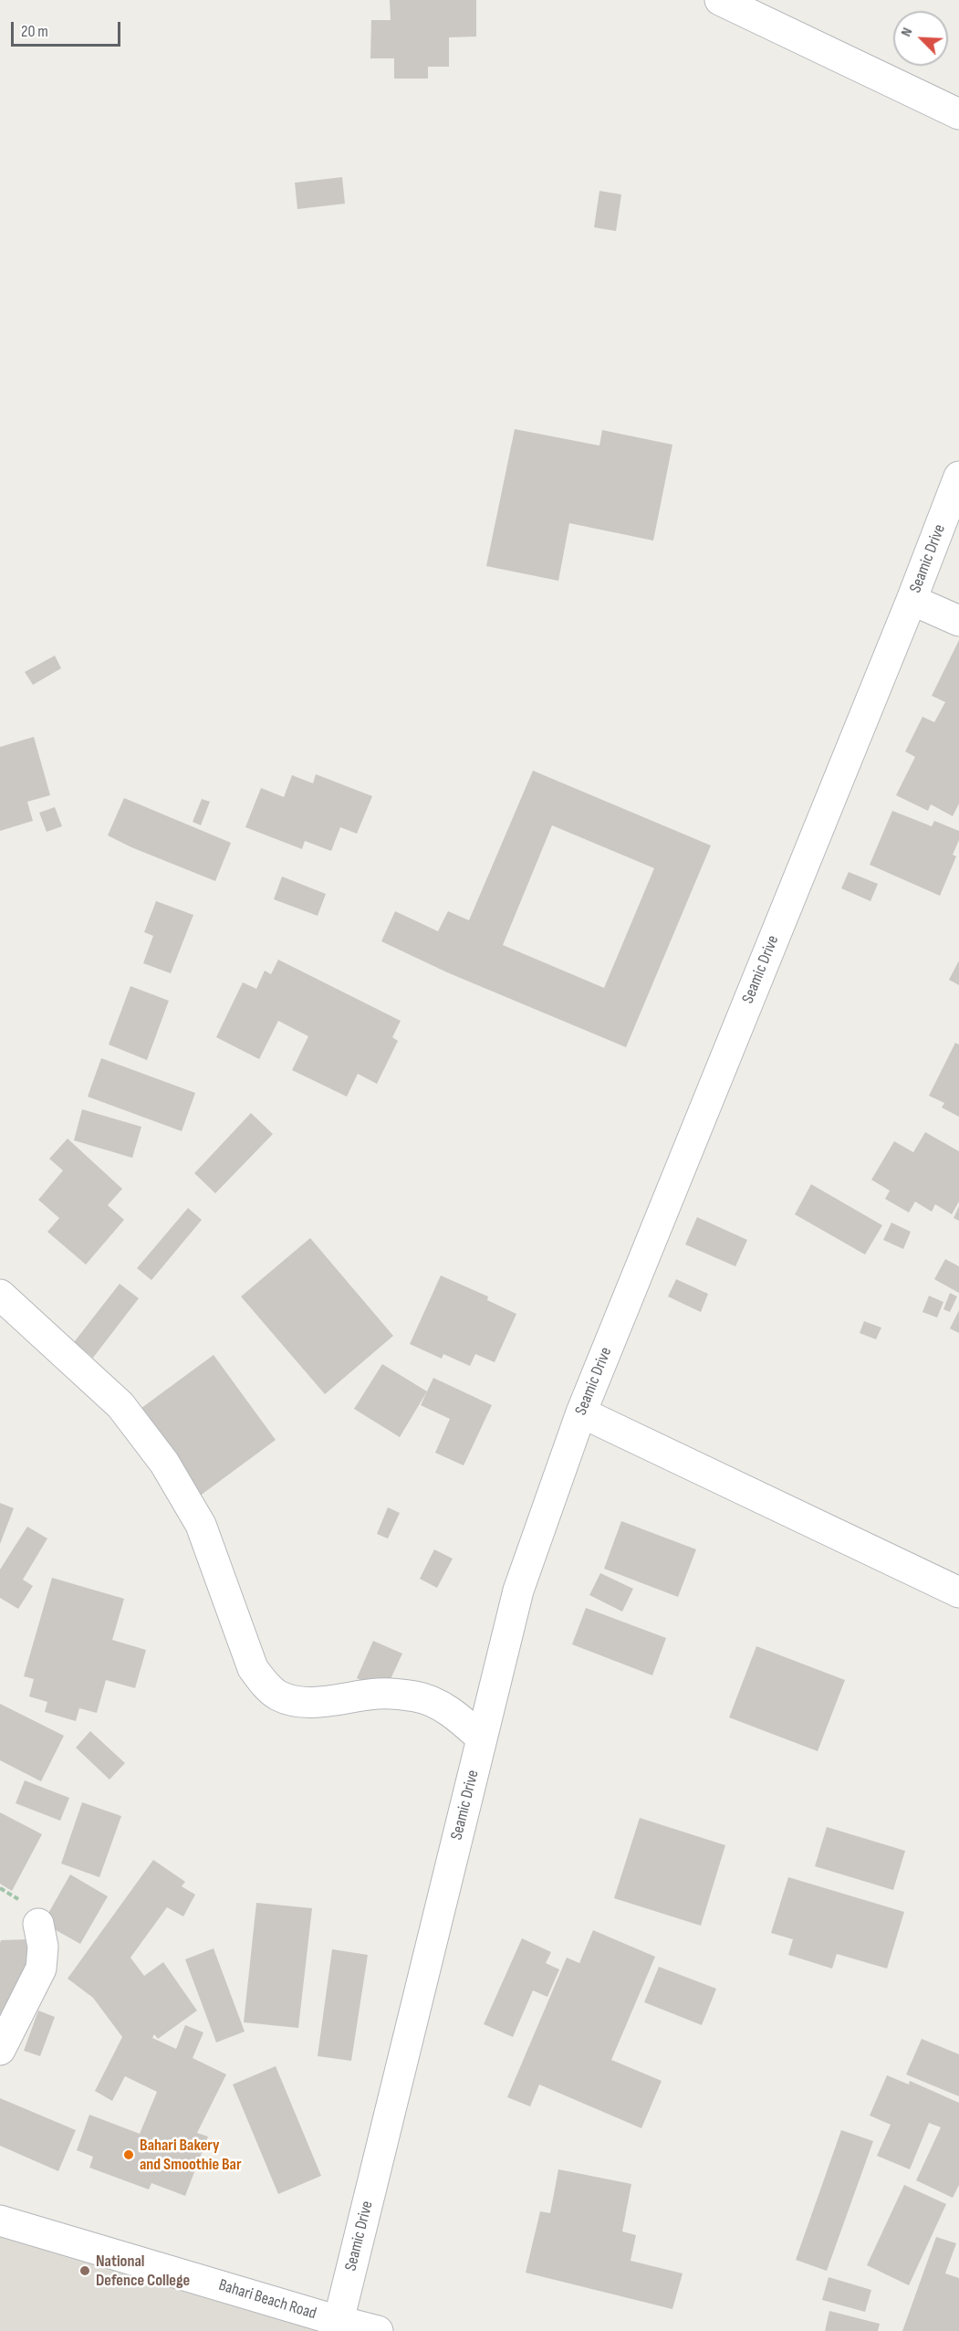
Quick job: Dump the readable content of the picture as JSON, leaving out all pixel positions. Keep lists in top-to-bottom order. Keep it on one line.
{"streets":{"street":["Seamic Drive","Bahari Beach Road"]},"crossings":[["Seamic Drive","Bahari Beach Road"]],"places":["Bahari Bakery and Smoothie Bar","National Defence College"],"scale_bar":"20 m","north":"top left"}
